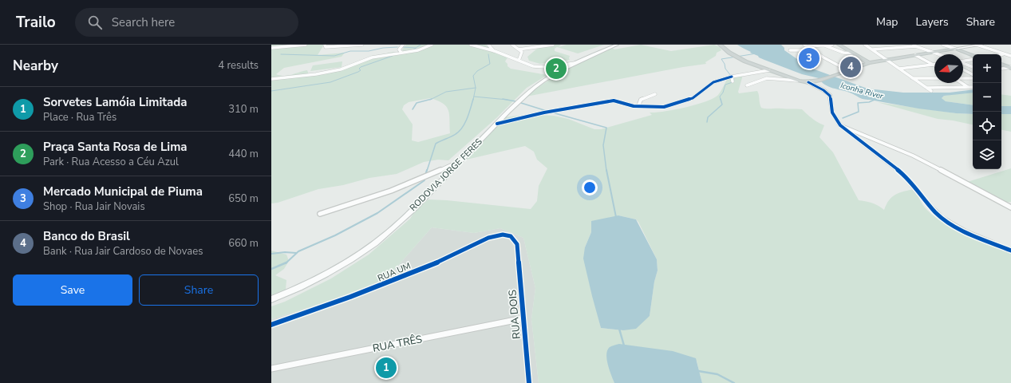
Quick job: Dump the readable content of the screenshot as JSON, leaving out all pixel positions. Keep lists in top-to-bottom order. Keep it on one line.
{"streets":{"main road":["RODOVIA JORGE FERES"],"street":["RUA UM","RUA DOIS","RUA TRÊS"]},"crossings":[["RUA UM","RUA DOIS"],["RUA DOIS","RUA TRÊS"]],"water":["Iconha River"],"north":"left","page":{"header":"Trailo","search":"Search here","nav":["Map","Layers","Share"],"heading":["Nearby","4 results"],"pins":["3","4","2","1"],"map_buttons":["+","−"],"list":[{"mark":"1","name":"Sorvetes Lamóia Limitada","note":"Place · Rua Três","value":"310 m"},{"mark":"2","name":"Praça Santa Rosa de Lima","note":"Park · Rua Acesso a Céu Azul","value":"440 m"},{"mark":"3","name":"Mercado Municipal de Piuma","note":"Shop · Rua Jair Novais","value":"650 m"},{"mark":"4","name":"Banco do Brasil","note":"Bank · Rua Jair Cardoso de Novaes","value":"660 m"}],"buttons":["Save","Share"]}}
